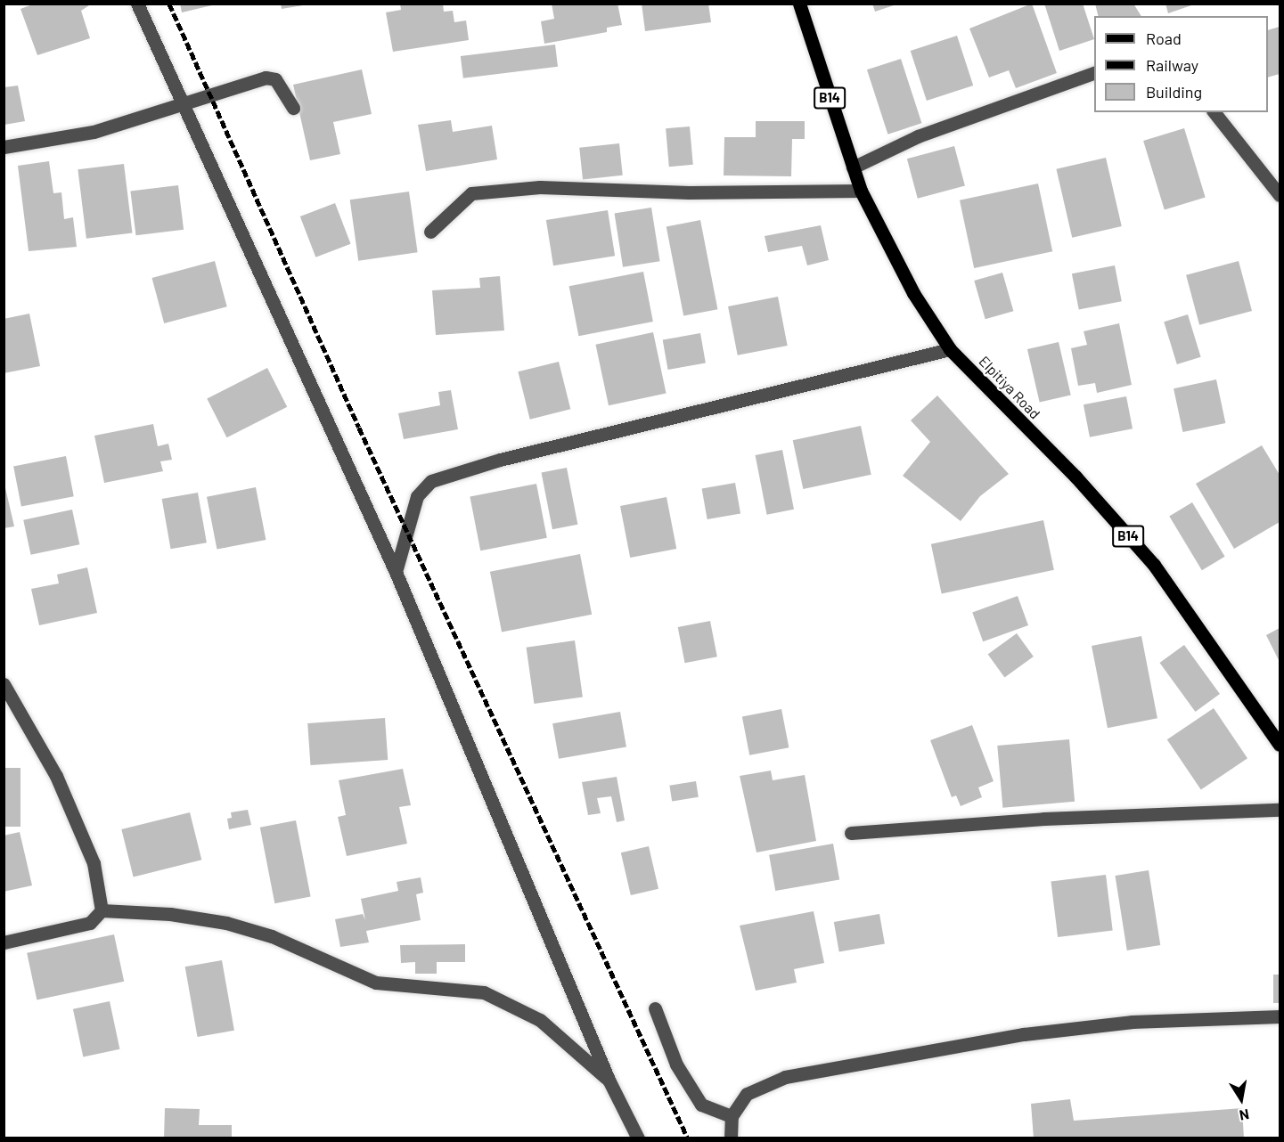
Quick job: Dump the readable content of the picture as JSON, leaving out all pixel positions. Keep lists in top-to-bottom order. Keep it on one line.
{"streets":{"main road":["B14","Elpitiya Road"]},"legend":["Road","Railway","Building"],"north":"bottom"}
